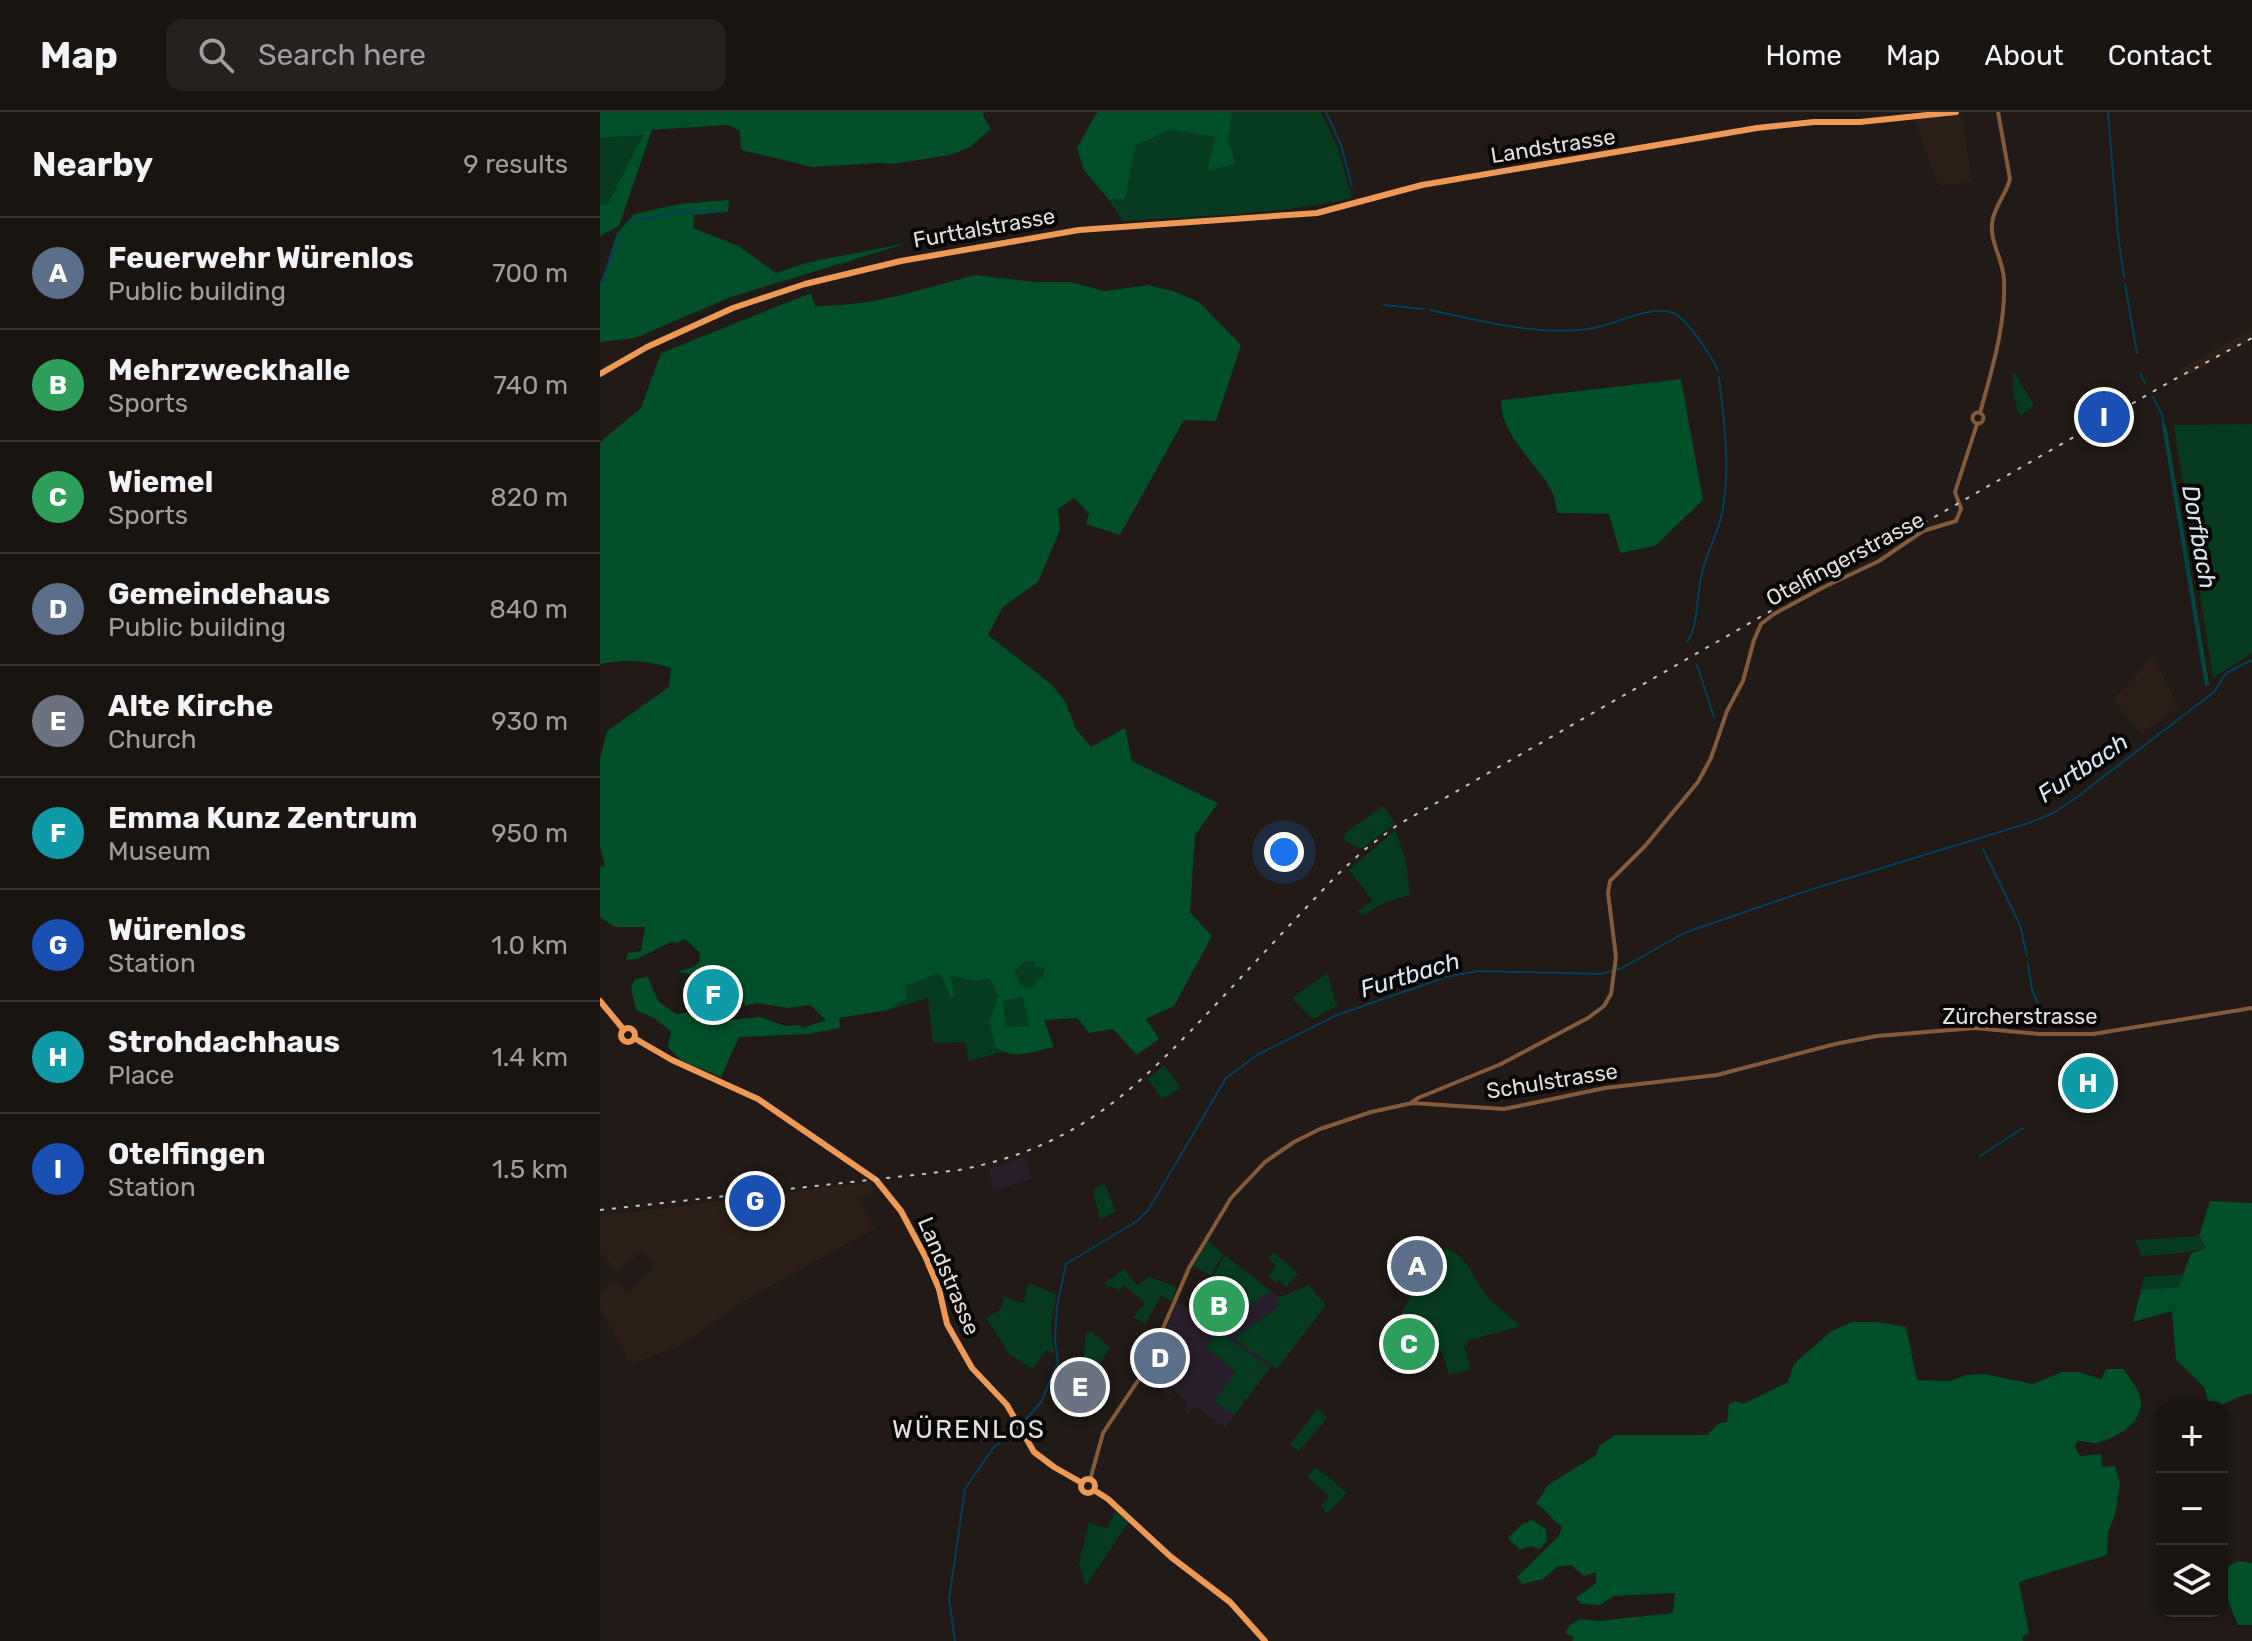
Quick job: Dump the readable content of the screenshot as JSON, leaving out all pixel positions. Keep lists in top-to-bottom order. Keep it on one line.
{"streets":{"main road":["Landstrasse","Furttalstrasse"],"street":["Otelfingerstrasse","Zürcherstrasse","Schulstrasse"]},"crossings":[["Landstrasse","Furttalstrasse"],["Landstrasse","Schulstrasse"],["Otelfingerstrasse","Schulstrasse"],["Zürcherstrasse","Schulstrasse"]],"districts":["WÜRENLOS"],"water":["Dorfbach","Furtbach"],"page":{"header":"Map","search":"Search here","nav":["Home","Map","About","Contact"],"heading":["Nearby","9 results"],"list":[{"mark":"A","name":"Feuerwehr Würenlos","note":"Public building","value":"700 m"},{"mark":"B","name":"Mehrzweckhalle","note":"Sports","value":"740 m"},{"mark":"C","name":"Wiemel","note":"Sports","value":"820 m"},{"mark":"D","name":"Gemeindehaus","note":"Public building","value":"840 m"},{"mark":"E","name":"Alte Kirche","note":"Church","value":"930 m"},{"mark":"F","name":"Emma Kunz Zentrum","note":"Museum","value":"950 m"},{"mark":"G","name":"Würenlos","note":"Station","value":"1.0 km"},{"mark":"H","name":"Strohdachhaus","note":"Place","value":"1.4 km"},{"mark":"I","name":"Otelfingen","note":"Station","value":"1.5 km"}],"pins":["I","F","H","G","A","B","C","D","E"],"map_buttons":["+","−"]}}
